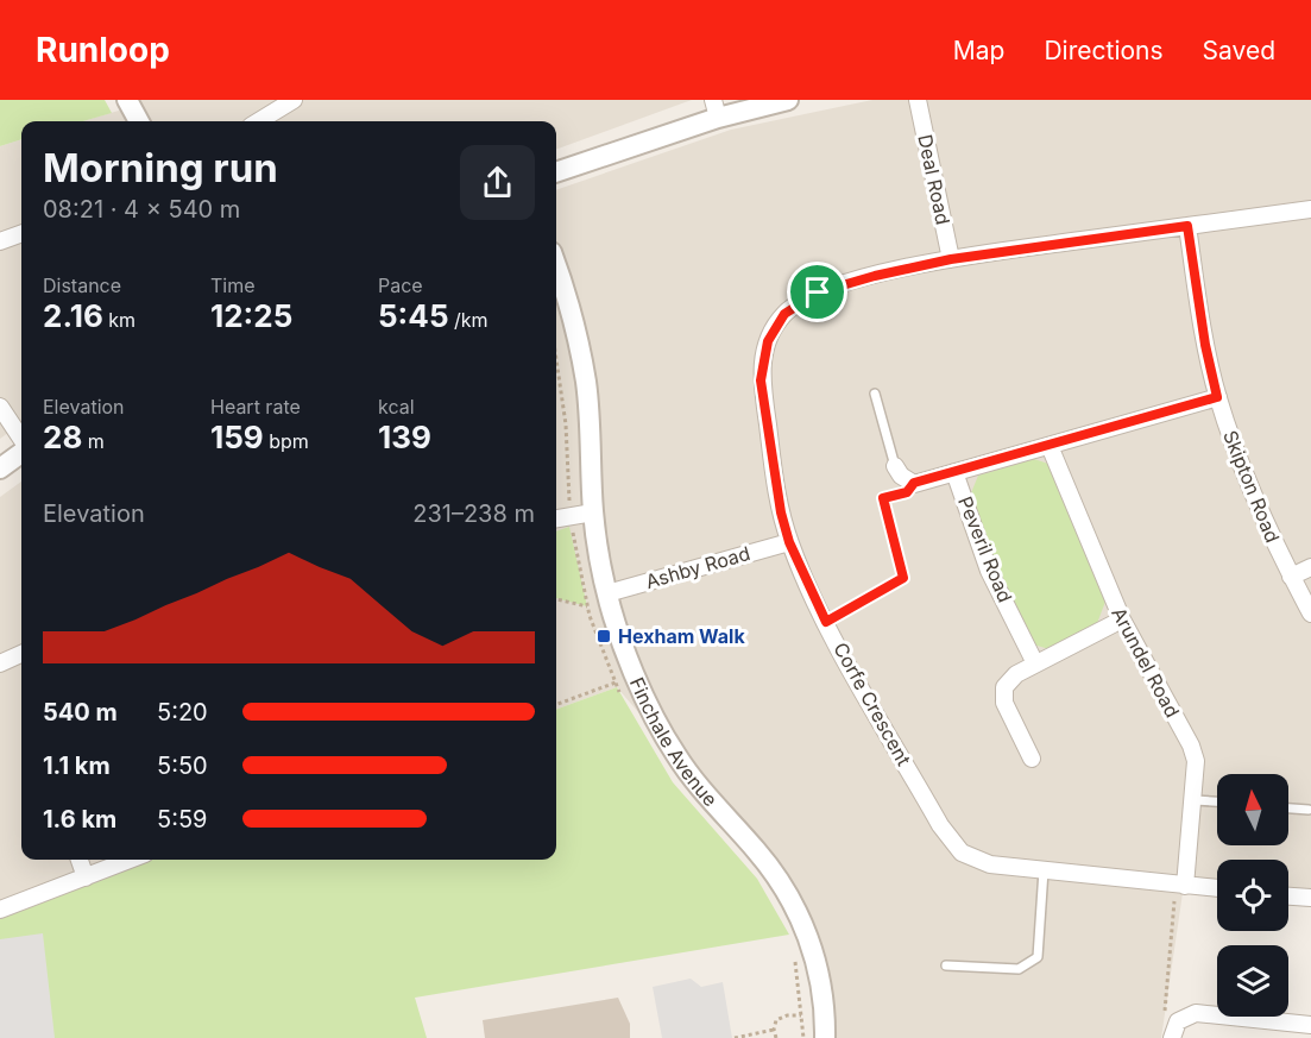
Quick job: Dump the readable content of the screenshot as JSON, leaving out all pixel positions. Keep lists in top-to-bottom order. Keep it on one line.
{"streets":{"street":["Deal Road","Skipton Road","Peveril Road","Ashby Road","Arundel Road","Corfe Crescent","Finchale Avenue"]},"crossings":[["Deal Road","Corfe Crescent"],["Skipton Road","Corfe Crescent"],["Ashby Road","Corfe Crescent"],["Ashby Road","Finchale Avenue"],["Arundel Road","Corfe Crescent"]],"places":{"transit":["Hexham Walk"]},"north":"top","page":{"header":"Runloop","nav":["Map","Directions","Saved"],"heading":["Morning run","08:21 · 4 × 540 m"],"stats":[["Distance","2.16 km"],["Time","12:25"],["Pace","5:45 /km"],["Elevation","28 m"],["Heart rate","159 bpm"],["kcal","139"]],"chart":["Elevation","231–238 m"],"list":[{"name":"540 m","note":"5:20"},{"name":"1.1 km","note":"5:50"},{"name":"1.6 km","note":"5:59"}]}}
